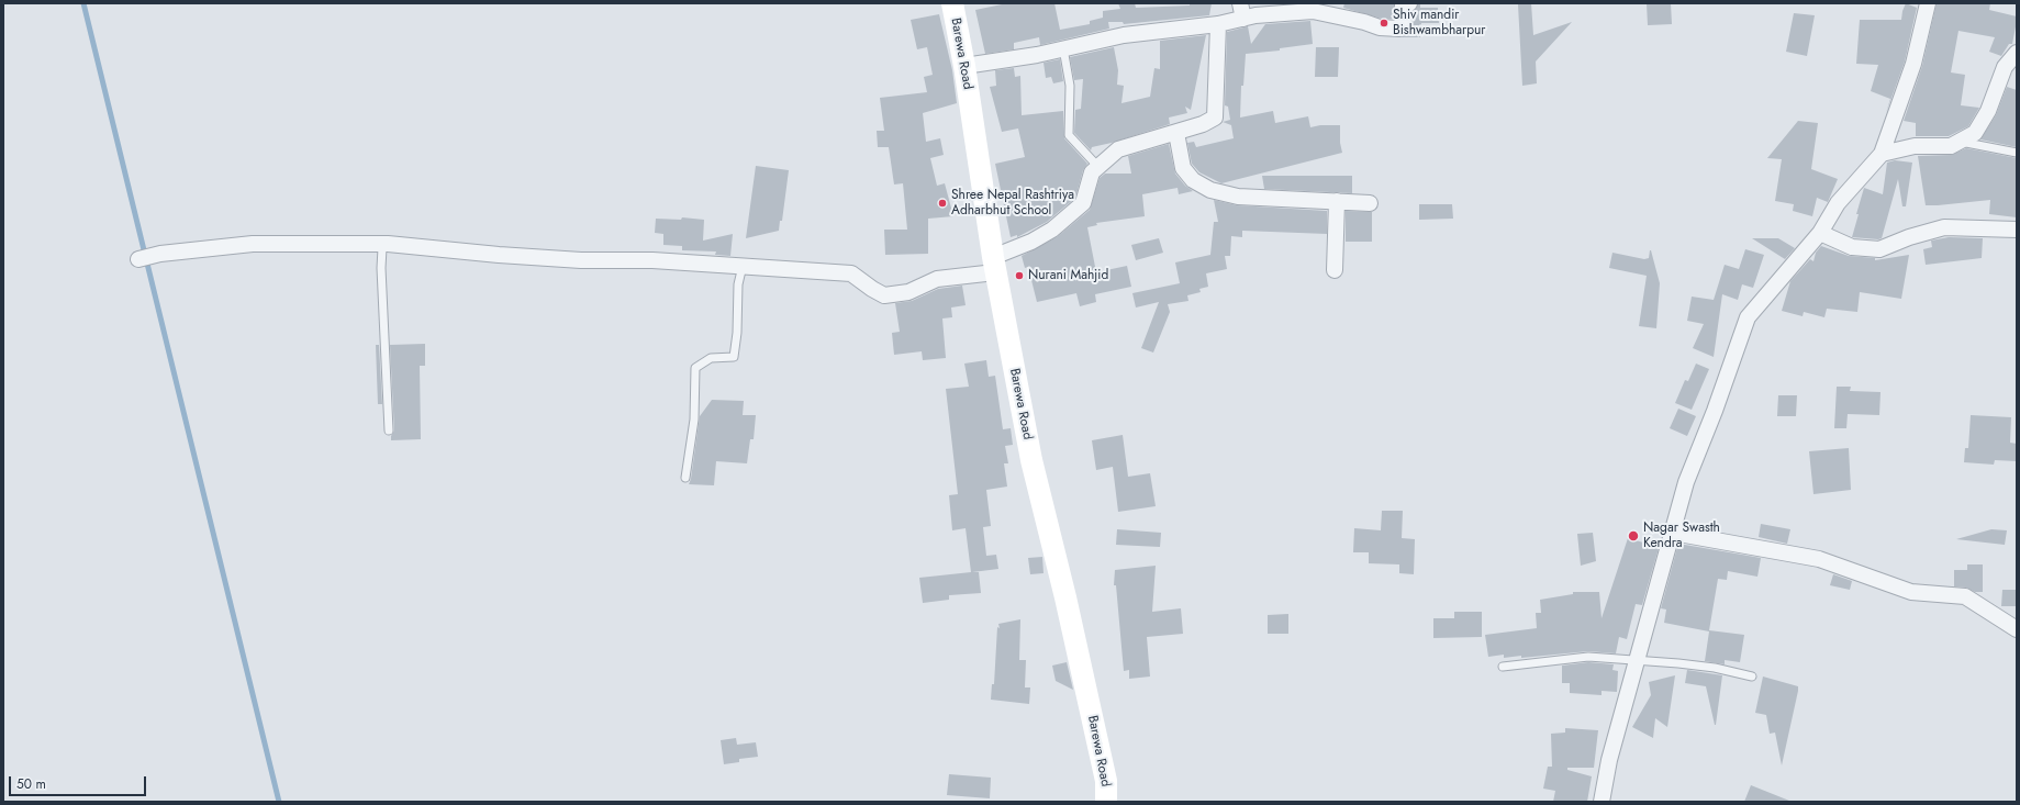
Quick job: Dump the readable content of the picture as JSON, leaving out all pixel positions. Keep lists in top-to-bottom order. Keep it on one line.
{"streets":{"main road":["Barewa Road"]},"places":["Shiv mandir Bishwambharpur","Shree Nepal Rashtriya Adharbhut School","Nurani Mahjid","Nagar Swasth Kendra"],"scale_bar":"50 m"}
